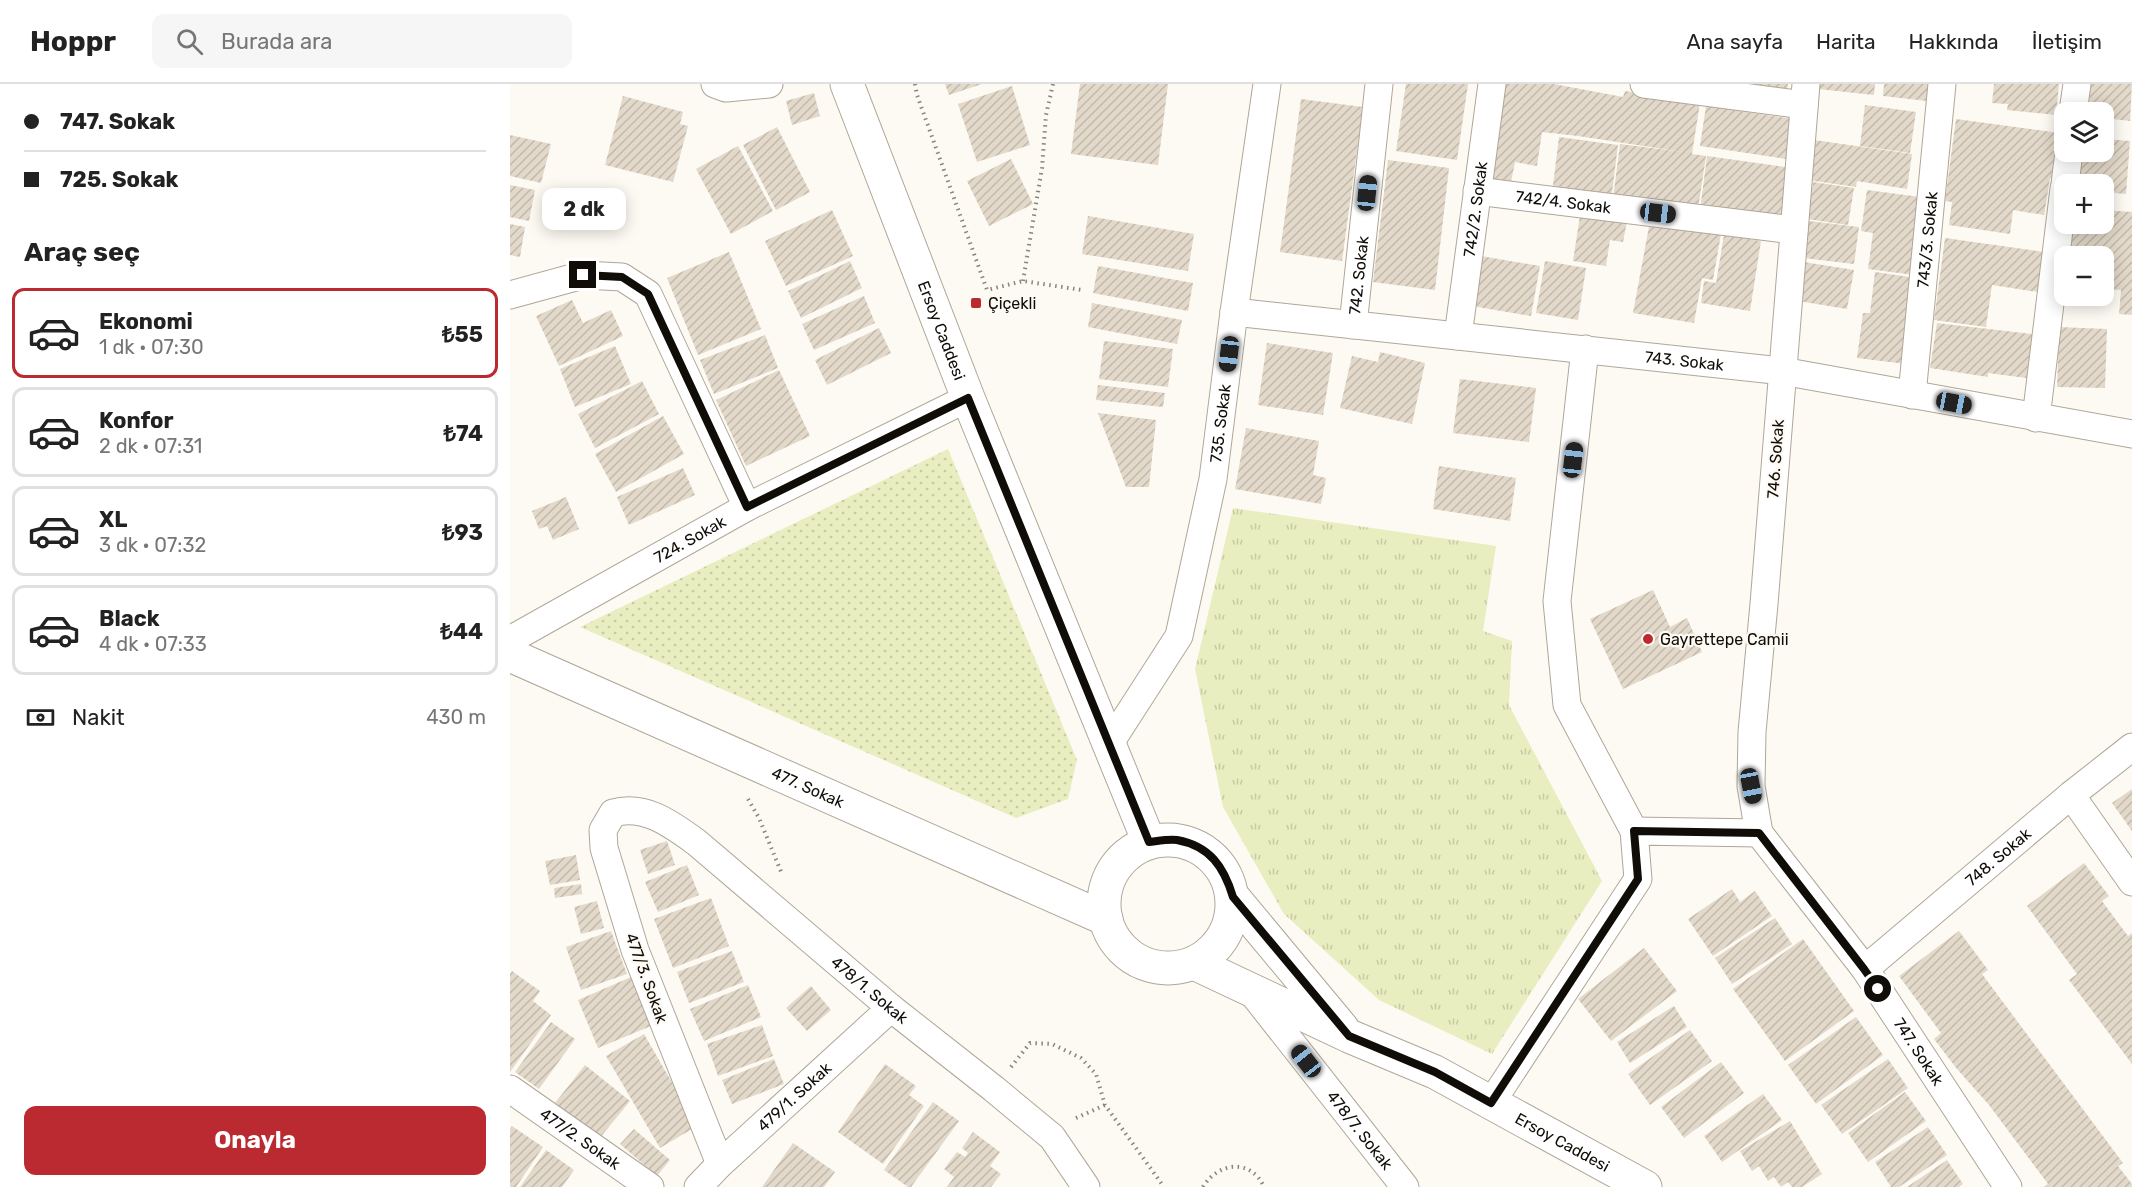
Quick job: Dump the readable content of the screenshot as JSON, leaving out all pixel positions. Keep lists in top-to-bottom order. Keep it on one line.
{"streets":{"main road":["Ersoy Caddesi","477. Sokak"],"street":["742/4. Sokak","742/2. Sokak","743/3. Sokak","742. Sokak","743. Sokak","735. Sokak","746. Sokak","724. Sokak","748. Sokak","477/3. Sokak","478/1. Sokak","747. Sokak","479/1. Sokak","478/7. Sokak","477/2. Sokak"]},"crossings":[["742/4. Sokak","742/2. Sokak"],["742/4. Sokak","746. Sokak"],["742/2. Sokak","743. Sokak"],["743/3. Sokak","743. Sokak"],["742. Sokak","743. Sokak"],["Ersoy Caddesi","735. Sokak"],["Ersoy Caddesi","724. Sokak"],["Ersoy Caddesi","477. Sokak"],["Ersoy Caddesi","478/7. Sokak"],["743. Sokak","735. Sokak"],["743. Sokak","746. Sokak"],["746. Sokak","747. Sokak"],["748. Sokak","747. Sokak"],["477/3. Sokak","478/1. Sokak"],["477/3. Sokak","479/1. Sokak"],["478/1. Sokak","479/1. Sokak"]],"places":{"transit":["Çiçekli"],"other":["Gayrettepe Camii"]},"page":{"header":"Hoppr","search":"Burada ara","nav":["Ana sayfa","Harita","Hakkında","İletişim"],"banner":["747. Sokak","725. Sokak"],"map_buttons":["+","−"],"bubble":"2 dk","heading":"Araç seç","list":[{"name":"Ekonomi","note":"1 dk · 07:30","value":"₺55"},{"name":"Konfor","note":"2 dk · 07:31","value":"₺74"},{"name":"XL","note":"3 dk · 07:32","value":"₺93"},{"name":"Black","note":"4 dk · 07:33","value":"₺44"}],"pay":["Nakit","430 m"],"buttons":"Onayla"}}
